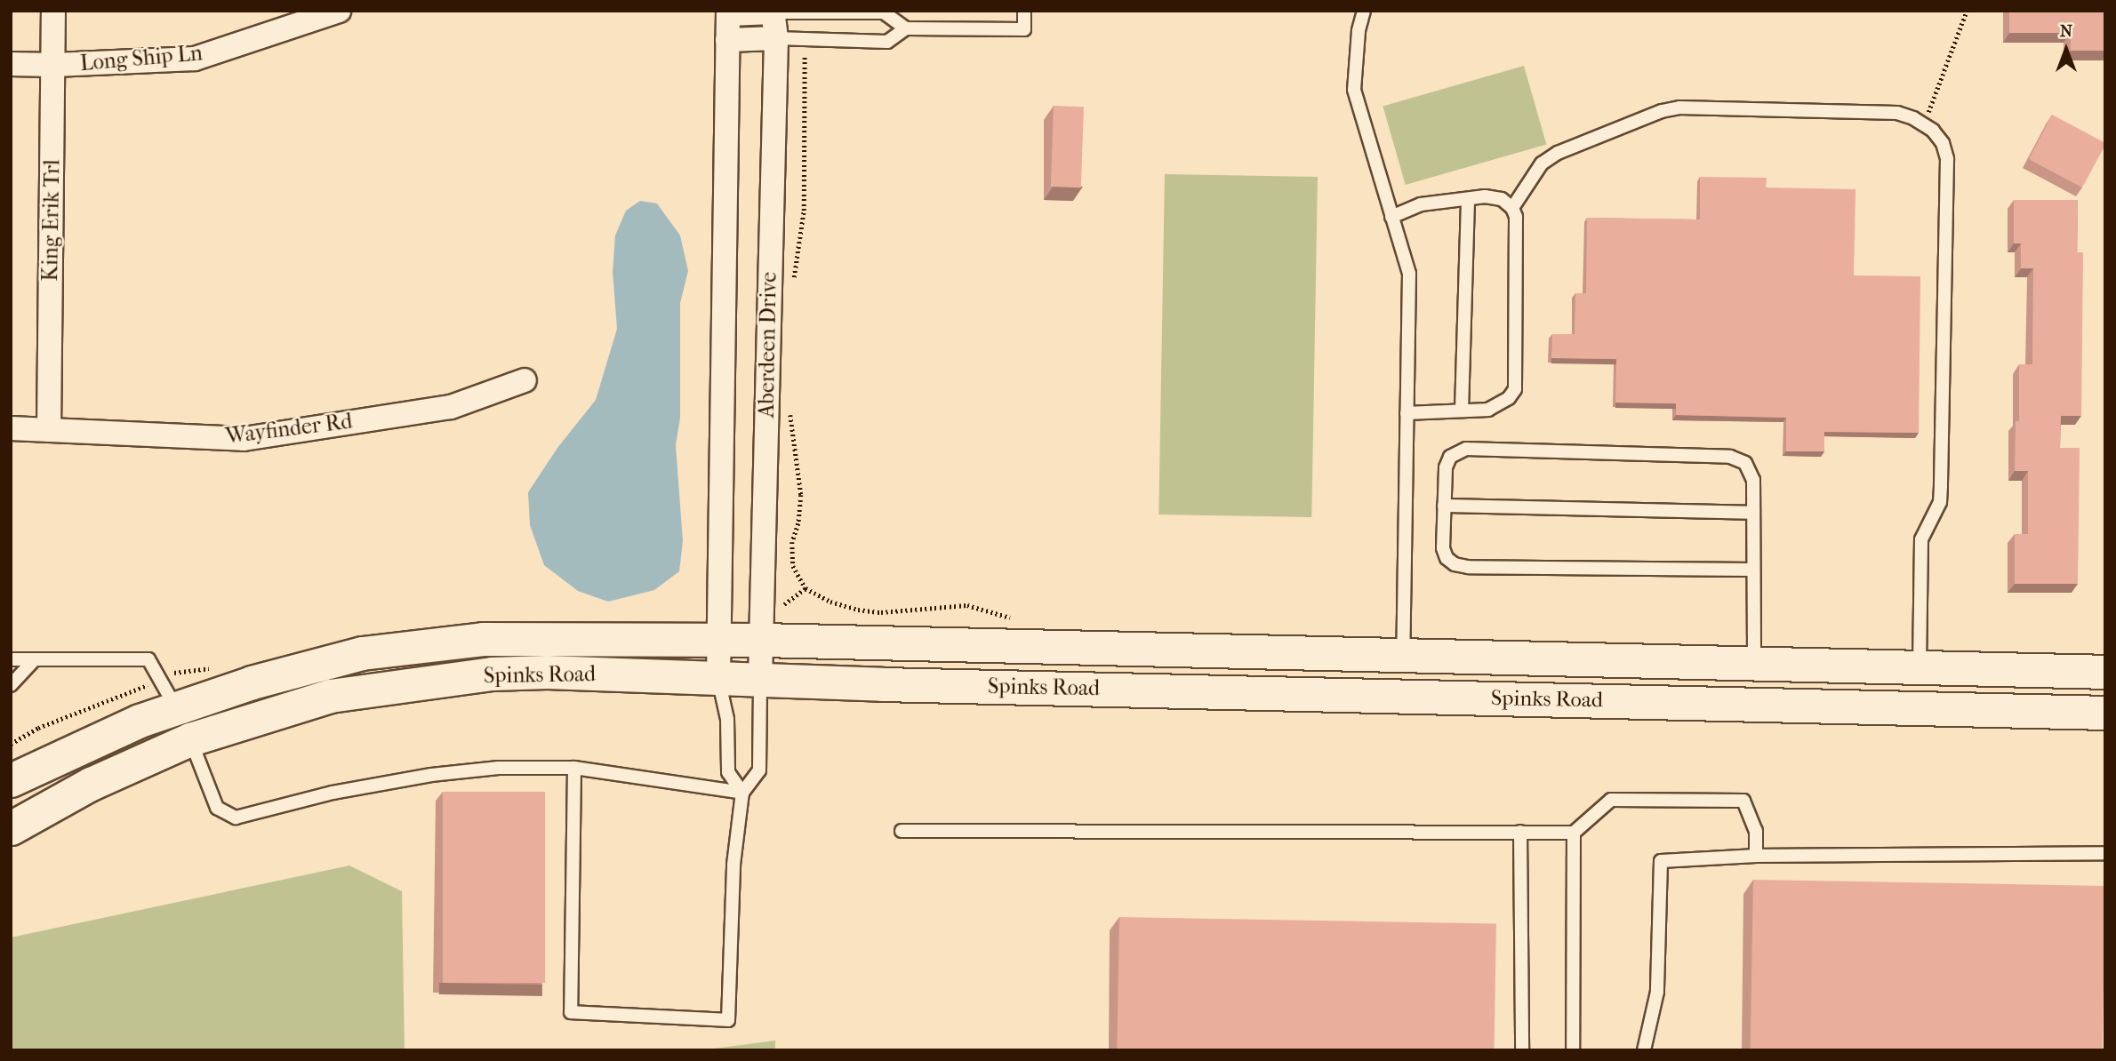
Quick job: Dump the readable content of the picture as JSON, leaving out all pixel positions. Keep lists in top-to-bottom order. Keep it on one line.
{"streets":{"main road":["Spinks Road"],"street":["Long Ship Ln","King Erik Trl","Aberdeen Drive","Wayfinder Rd"]},"crossings":[["Long Ship Ln","King Erik Trl"],["King Erik Trl","Wayfinder Rd"],["Aberdeen Drive","Spinks Road"]],"north":"top"}
